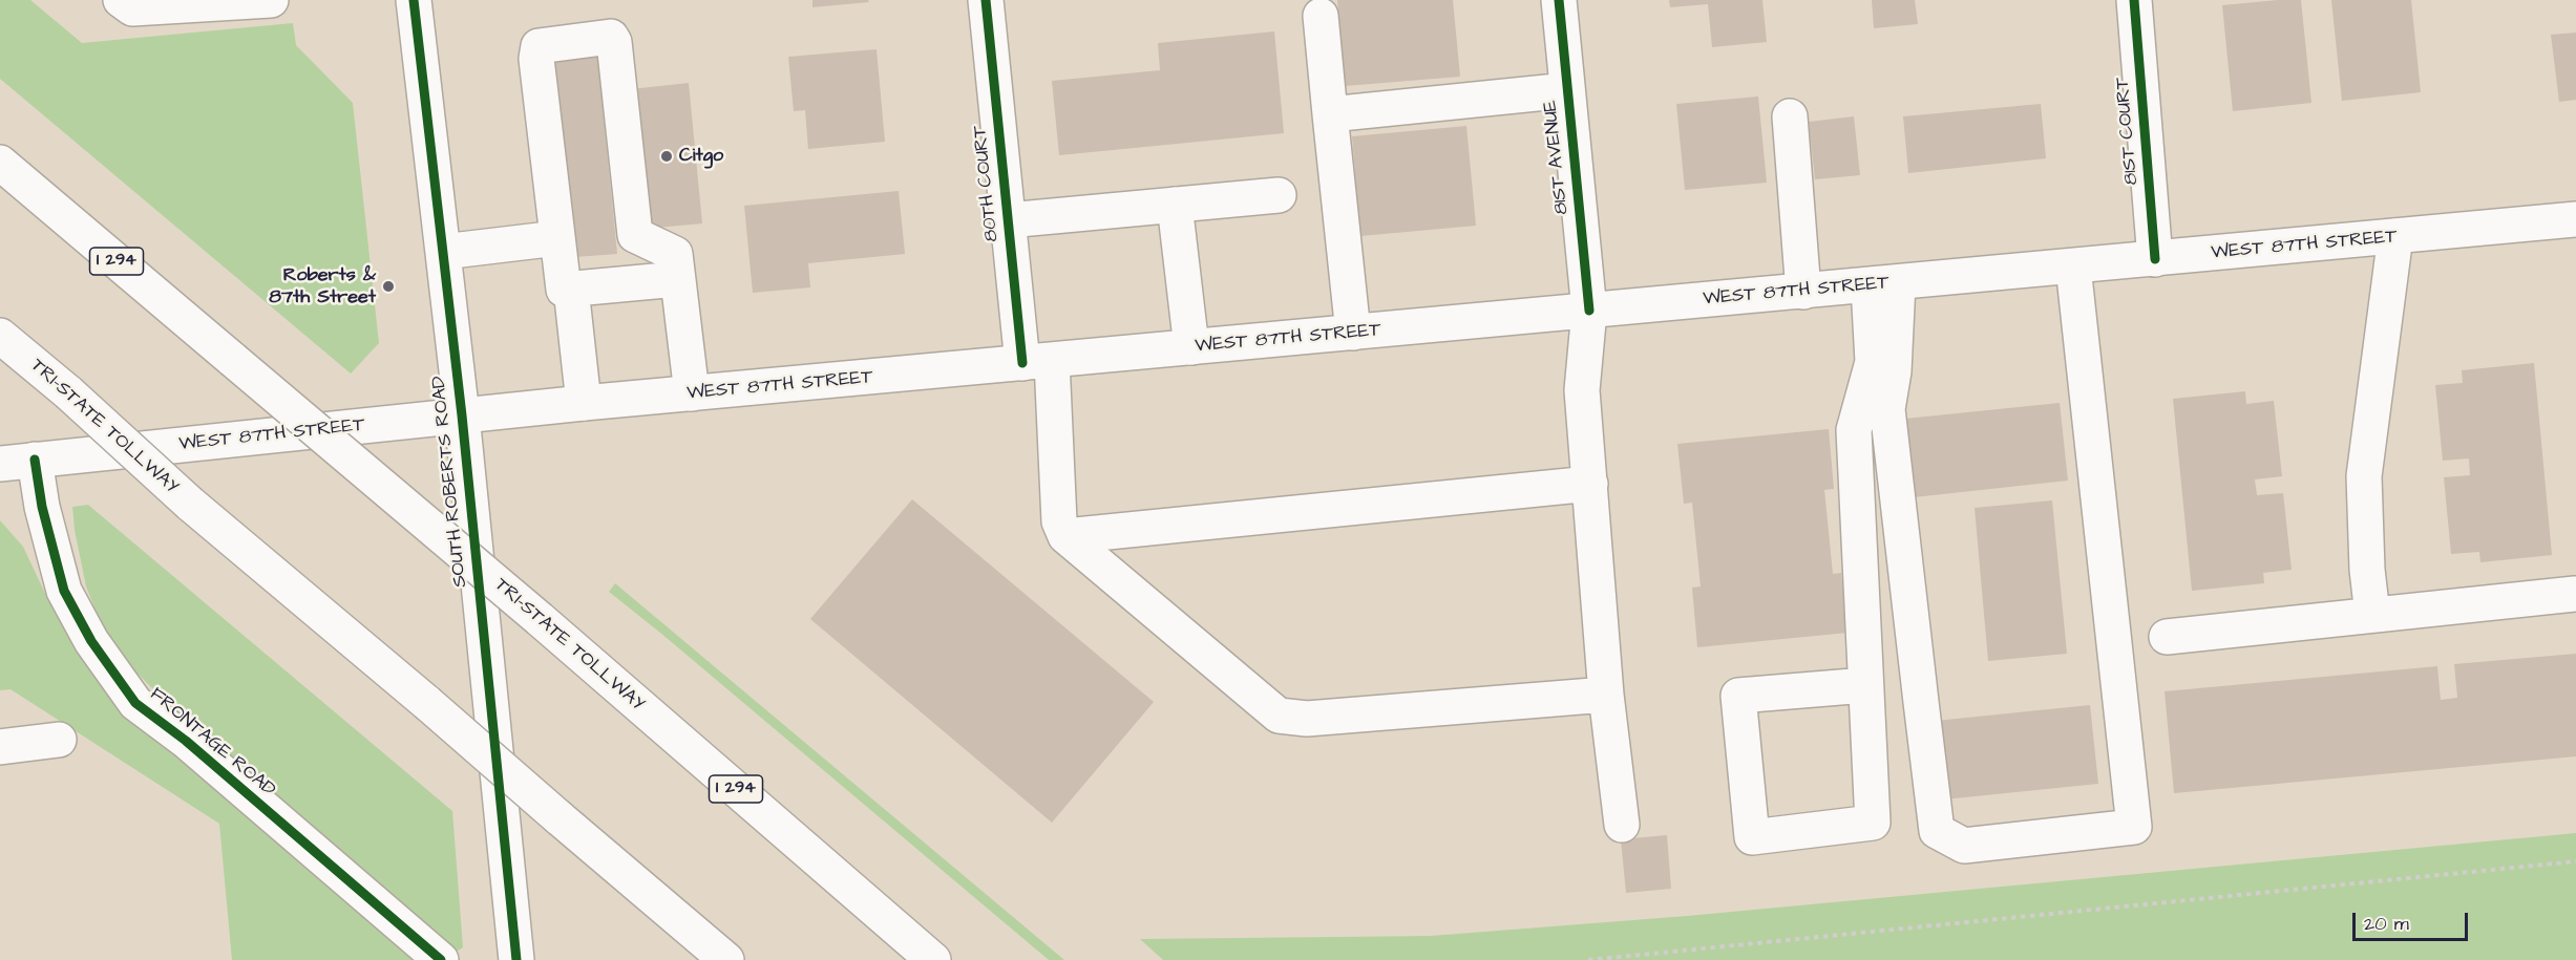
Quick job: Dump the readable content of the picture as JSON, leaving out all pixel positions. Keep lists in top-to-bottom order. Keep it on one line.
{"streets":{"main road":["81ST COURT","81ST AVENUE","80TH COURT","WEST 87TH STREET","I 294","TRI-STATE TOLLWAY","SOUTH ROBERTS ROAD","FRONTAGE ROAD"]},"crossings":[["81ST COURT","WEST 87TH STREET"],["81ST AVENUE","WEST 87TH STREET"],["80TH COURT","WEST 87TH STREET"],["WEST 87TH STREET","SOUTH ROBERTS ROAD"],["WEST 87TH STREET","FRONTAGE ROAD"]],"places":["Citgo","Roberts & 87th Street"],"scale_bar":"20 m"}
